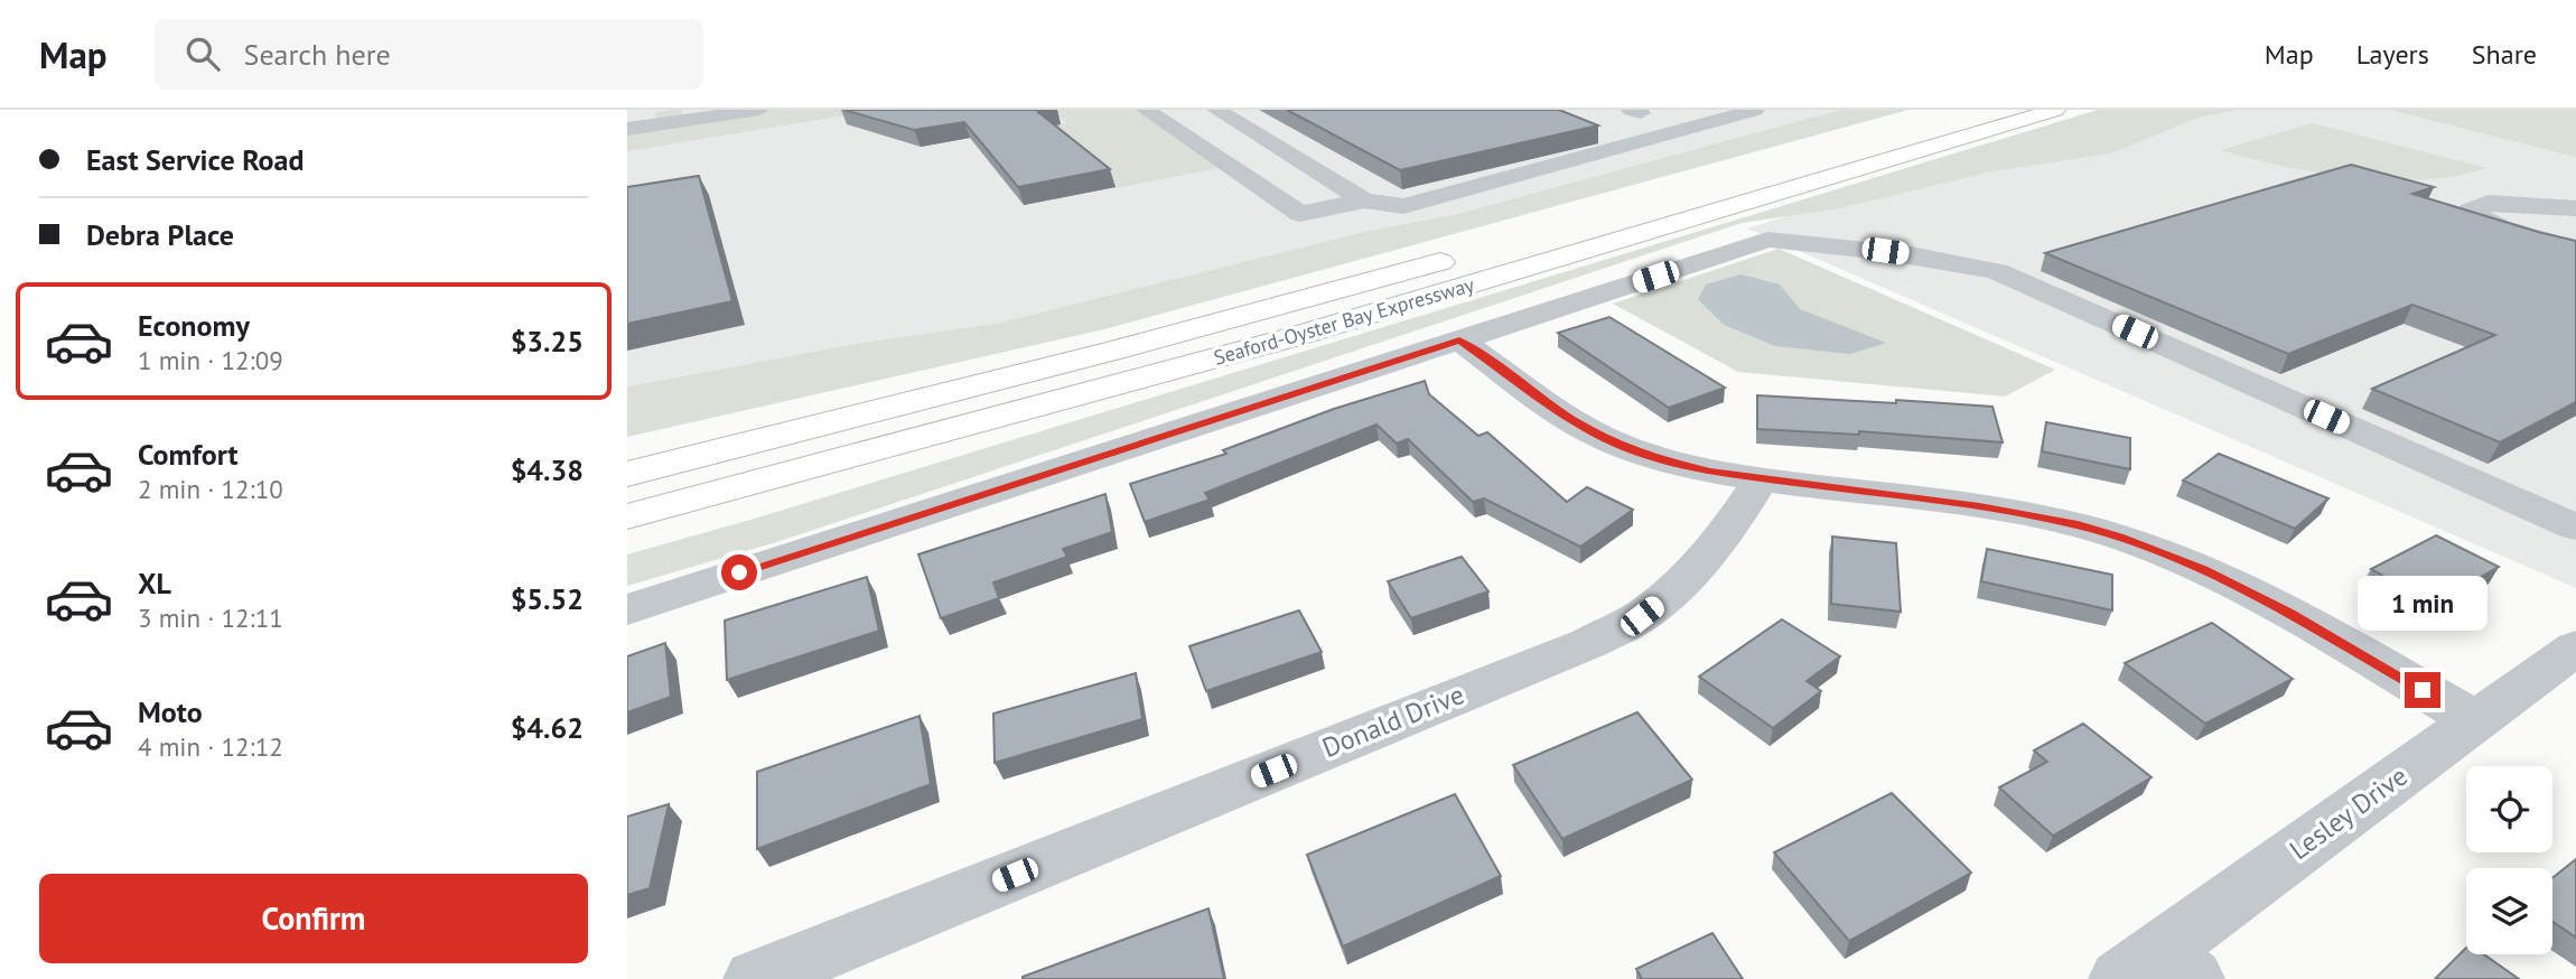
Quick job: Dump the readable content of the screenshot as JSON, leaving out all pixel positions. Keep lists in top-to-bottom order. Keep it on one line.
{"streets":{"highway":["Seaford-Oyster Bay Expressway"],"street":["Donald Drive","Lesley Drive"]},"page":{"header":"Map","search":"Search here","nav":["Map","Layers","Share"],"banner":["East Service Road","Debra Place"],"list":[{"name":"Economy","note":"1 min · 12:09","value":"$3.25"},{"name":"Comfort","note":"2 min · 12:10","value":"$4.38"},{"name":"XL","note":"3 min · 12:11","value":"$5.52"},{"name":"Moto","note":"4 min · 12:12","value":"$4.62"}],"bubble":"1 min","buttons":"Confirm"}}
